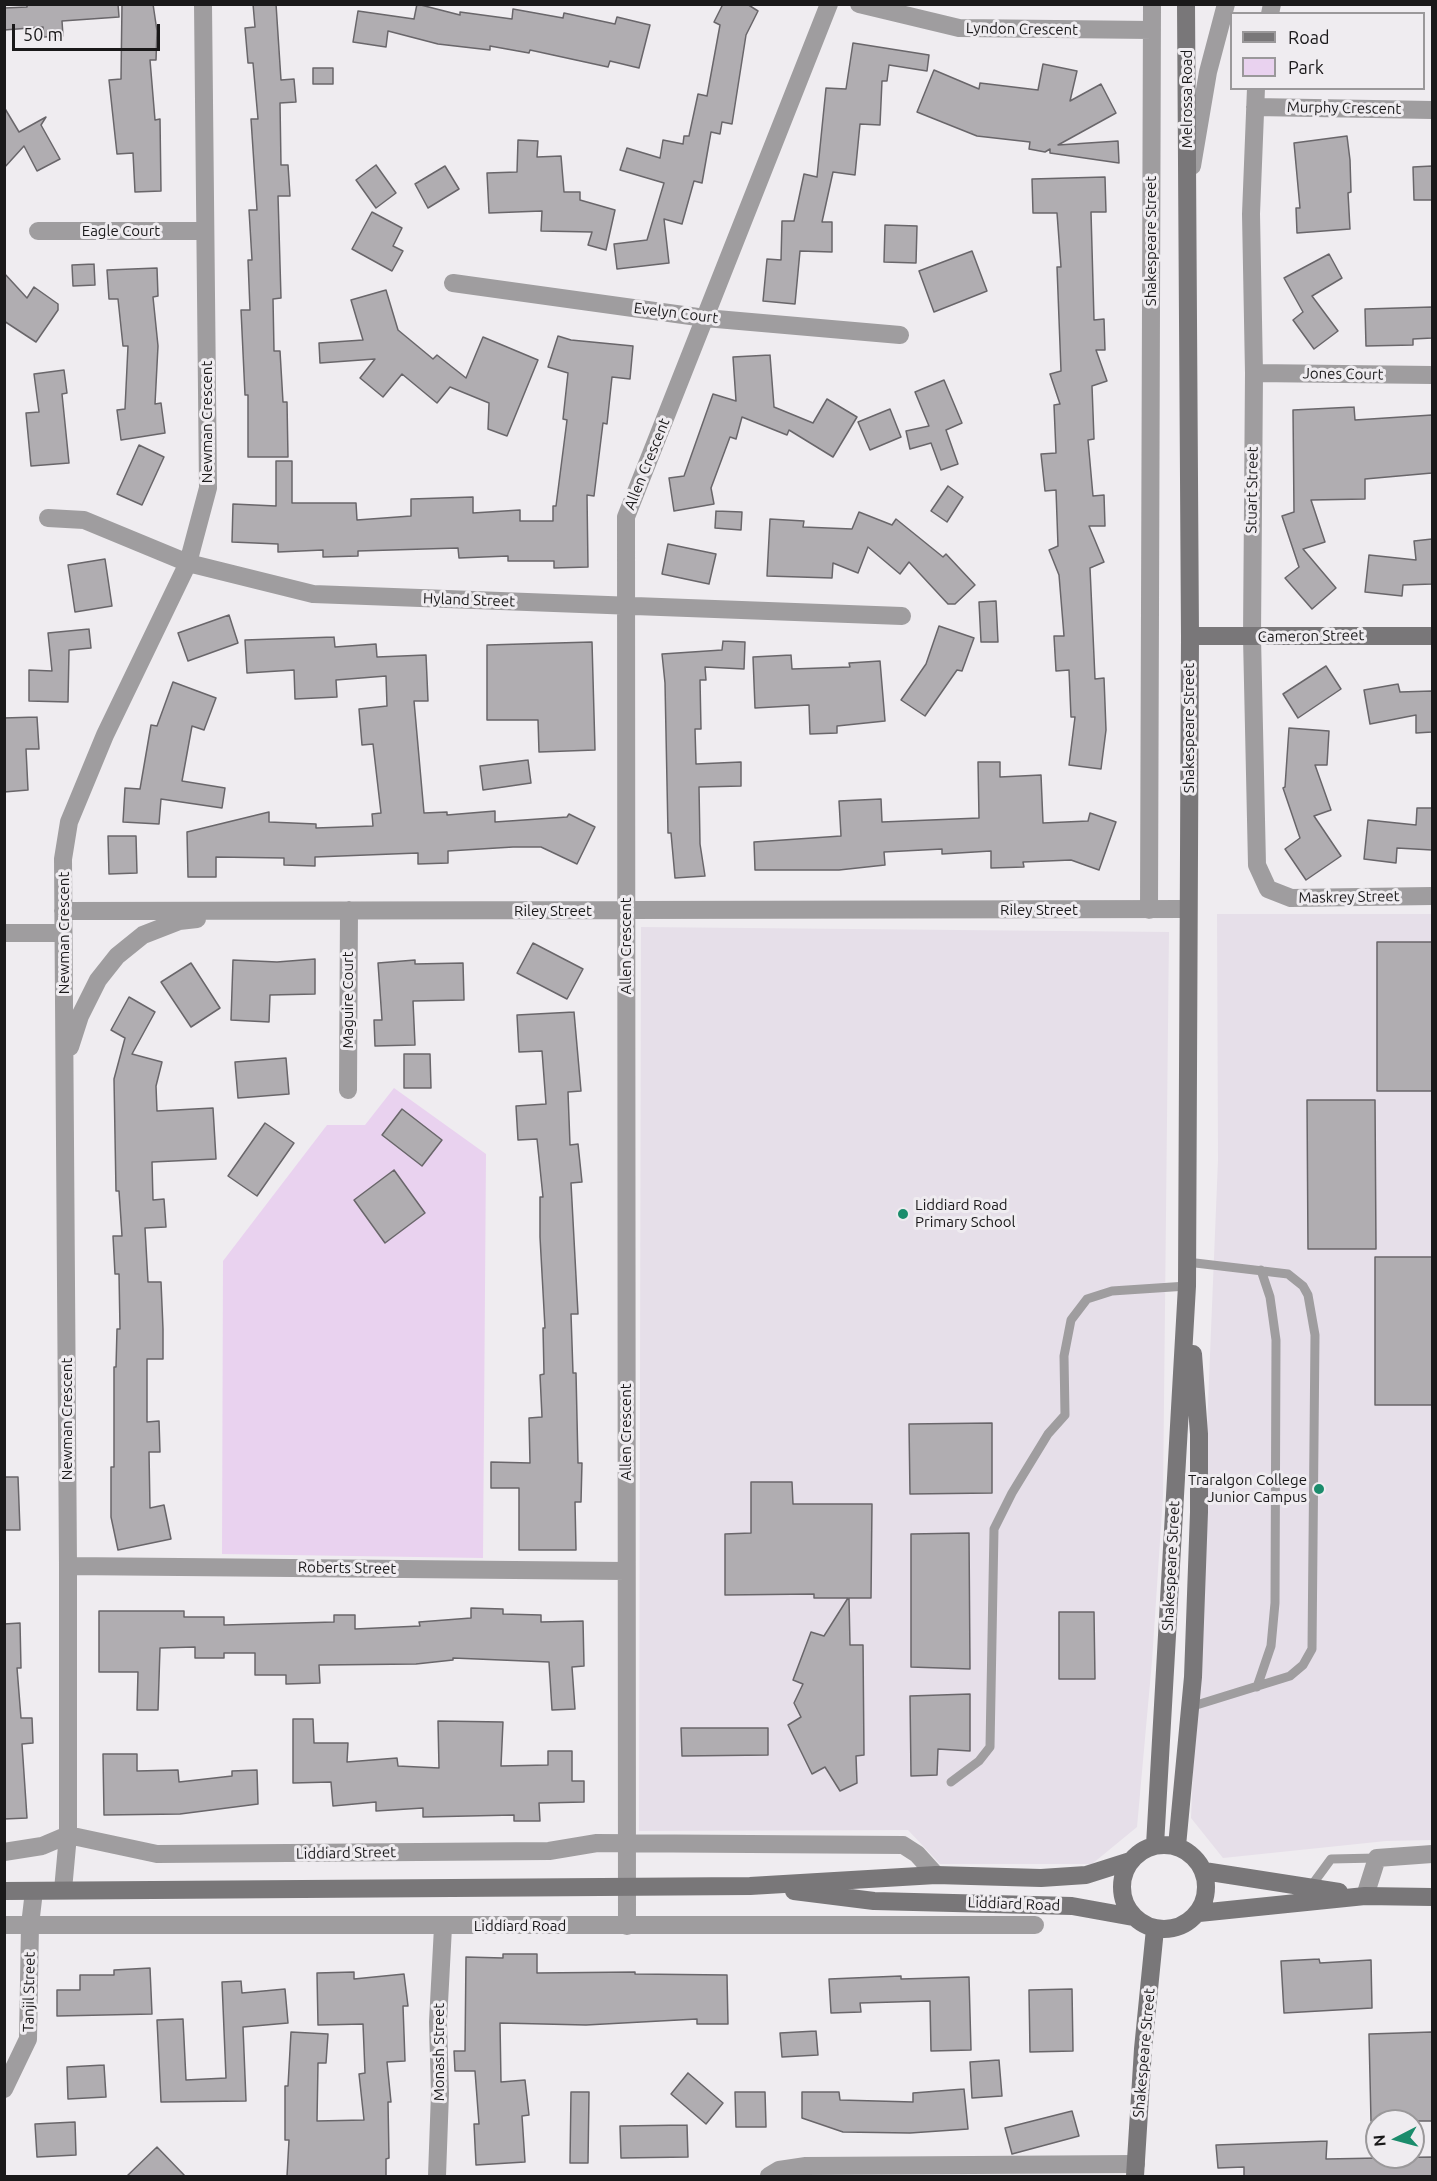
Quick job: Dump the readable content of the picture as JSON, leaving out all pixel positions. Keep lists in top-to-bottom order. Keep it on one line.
{"streets":{"street":["Lyndon Crescent","Melrossa Road","Murphy Crescent","Eagle Court","Shakespeare Street","Evelyn Court","Jones Court","Newman Crescent","Allen Crescent","Stuart Street","Hyland Street","Cameron Street","Maskrey Street","Riley Street","Maguire Court","Roberts Street","Liddiard Street","Liddiard Road","Tanjil Street","Monash Street"]},"crossings":[["Lyndon Crescent","Shakespeare Street"],["Melrossa Road","Shakespeare Street"],["Murphy Crescent","Stuart Street"],["Eagle Court","Newman Crescent"],["Shakespeare Street","Cameron Street"],["Shakespeare Street","Riley Street"],["Shakespeare Street","Liddiard Road"],["Evelyn Court","Allen Crescent"],["Jones Court","Stuart Street"],["Newman Crescent","Hyland Street"],["Newman Crescent","Riley Street"],["Newman Crescent","Roberts Street"],["Newman Crescent","Liddiard Street"],["Newman Crescent","Liddiard Road"],["Allen Crescent","Hyland Street"],["Allen Crescent","Riley Street"],["Allen Crescent","Roberts Street"],["Allen Crescent","Liddiard Street"],["Allen Crescent","Liddiard Road"],["Stuart Street","Cameron Street"],["Stuart Street","Maskrey Street"],["Riley Street","Maguire Court"],["Liddiard Road","Tanjil Street"],["Liddiard Road","Monash Street"]],"places":["Liddiard Road Primary School","Traralgon College Junior Campus"],"legend":["Road","Park"],"scale_bar":"50 m","north":"left"}
